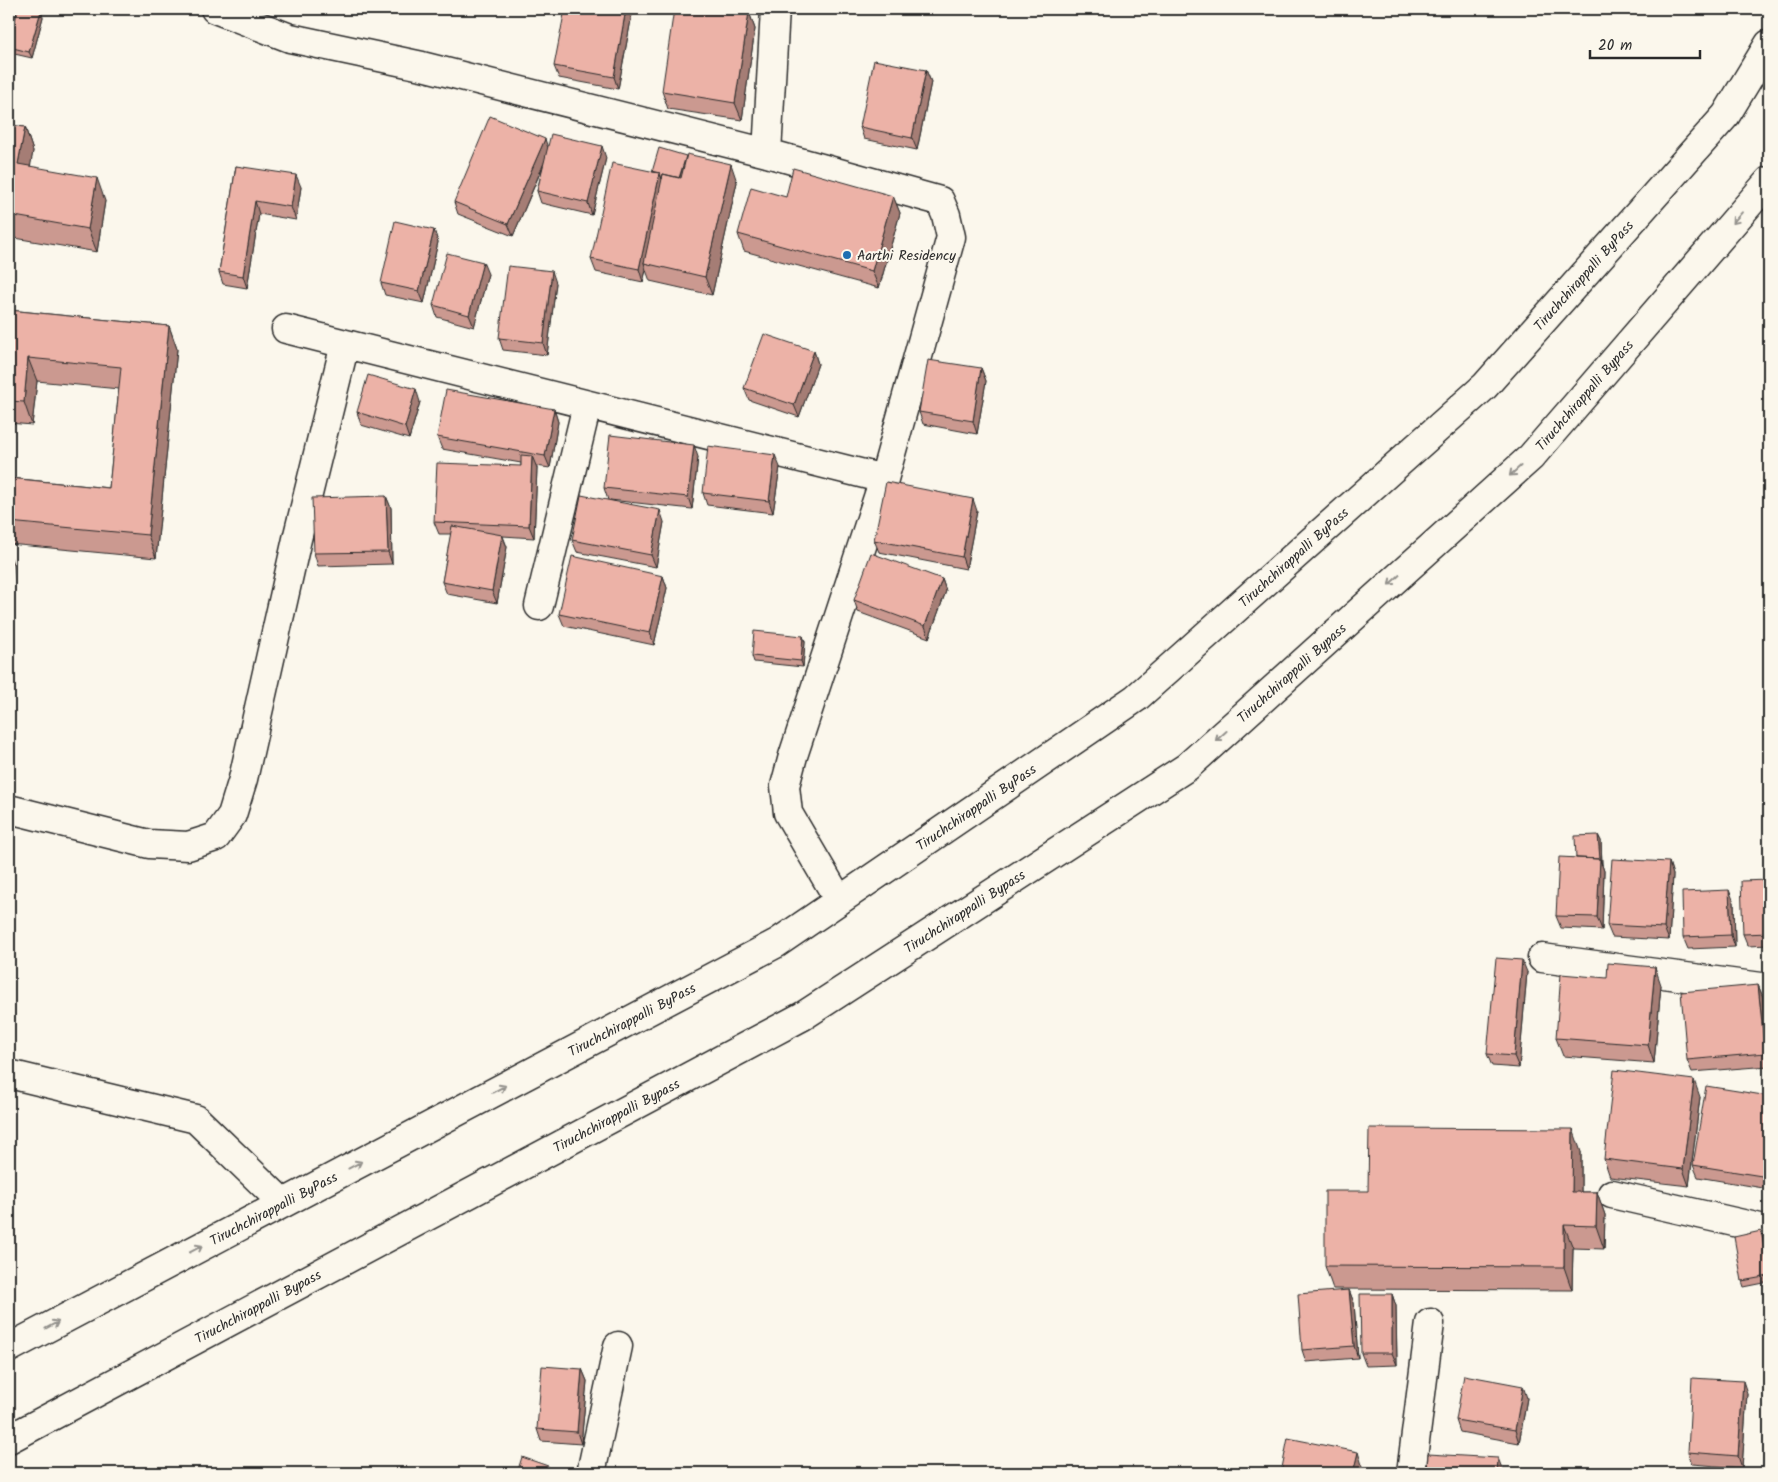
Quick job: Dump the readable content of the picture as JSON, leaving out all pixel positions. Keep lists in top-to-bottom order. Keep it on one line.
{"streets":{"main road":["Tiruchchirappalli ByPass","Tiruchchirappalli Bypass"]},"one_way":["Tiruchchirappalli ByPass","Tiruchchirappalli Bypass"],"places":["Aarthi Residency"],"scale_bar":"20 m"}
